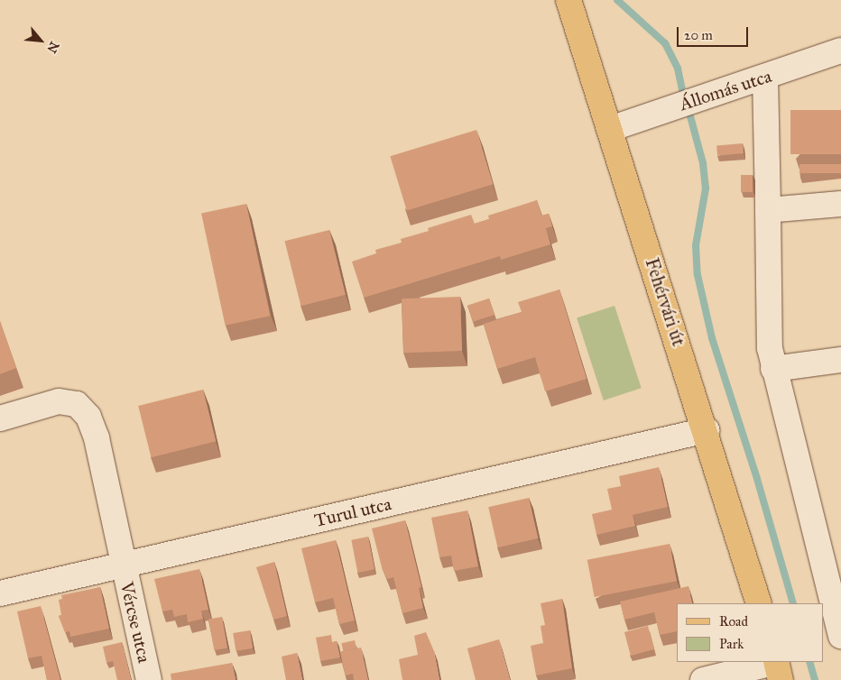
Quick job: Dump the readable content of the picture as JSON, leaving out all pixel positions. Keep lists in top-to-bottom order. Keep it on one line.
{"streets":{"main road":["Fehérvári út"],"street":["Állomás utca","Turul utca","Vércse utca"]},"crossings":[["Állomás utca","Fehérvári út"],["Fehérvári út","Turul utca"],["Turul utca","Vércse utca"]],"legend":["Road","Park"],"scale_bar":"20 m","north":"bottom right"}
